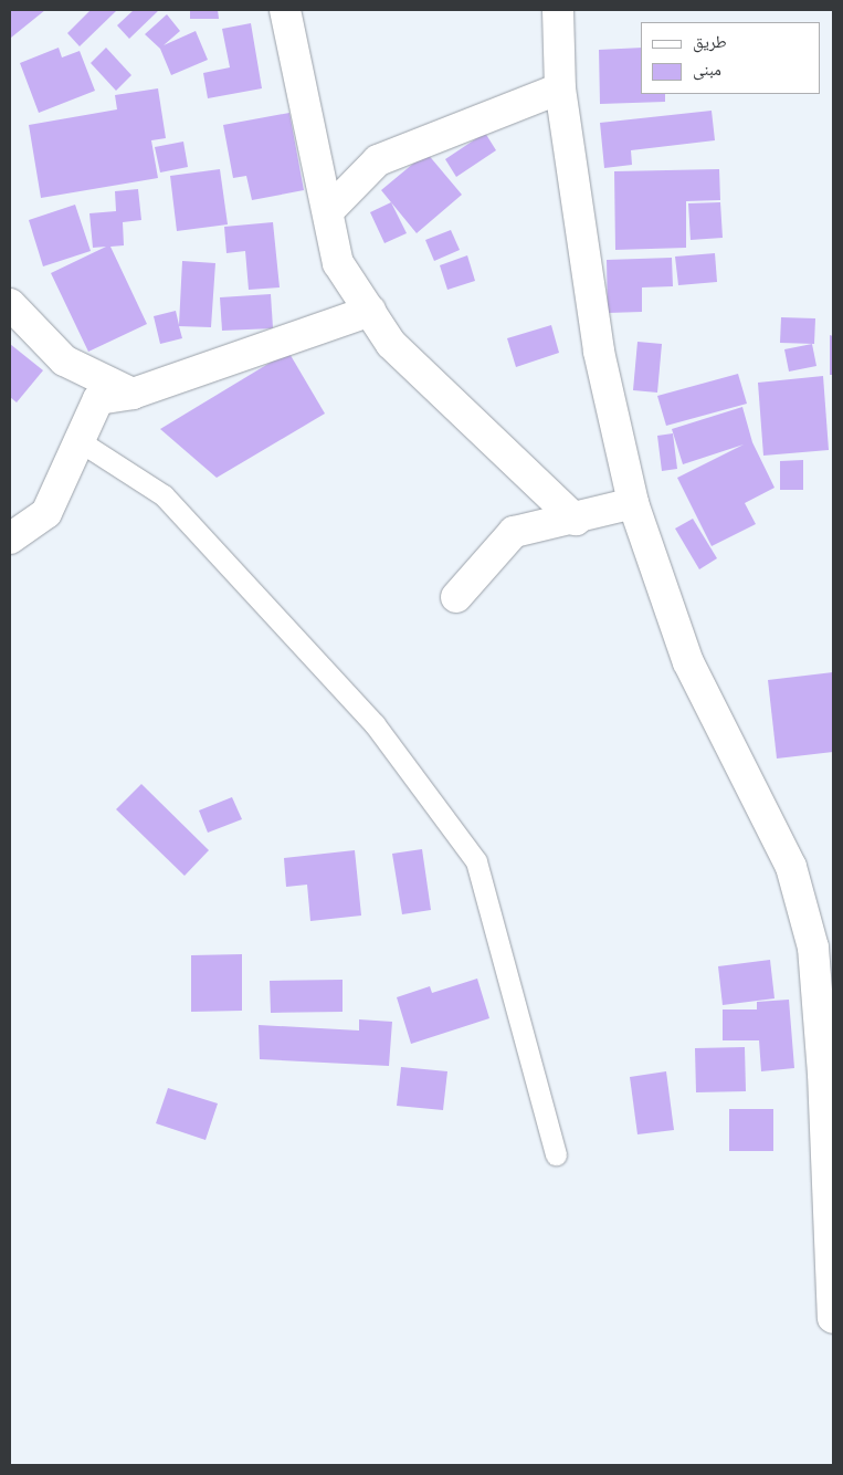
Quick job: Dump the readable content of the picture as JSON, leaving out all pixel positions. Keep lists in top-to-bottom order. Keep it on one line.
{"legend":["طريق","مبنى"]}
